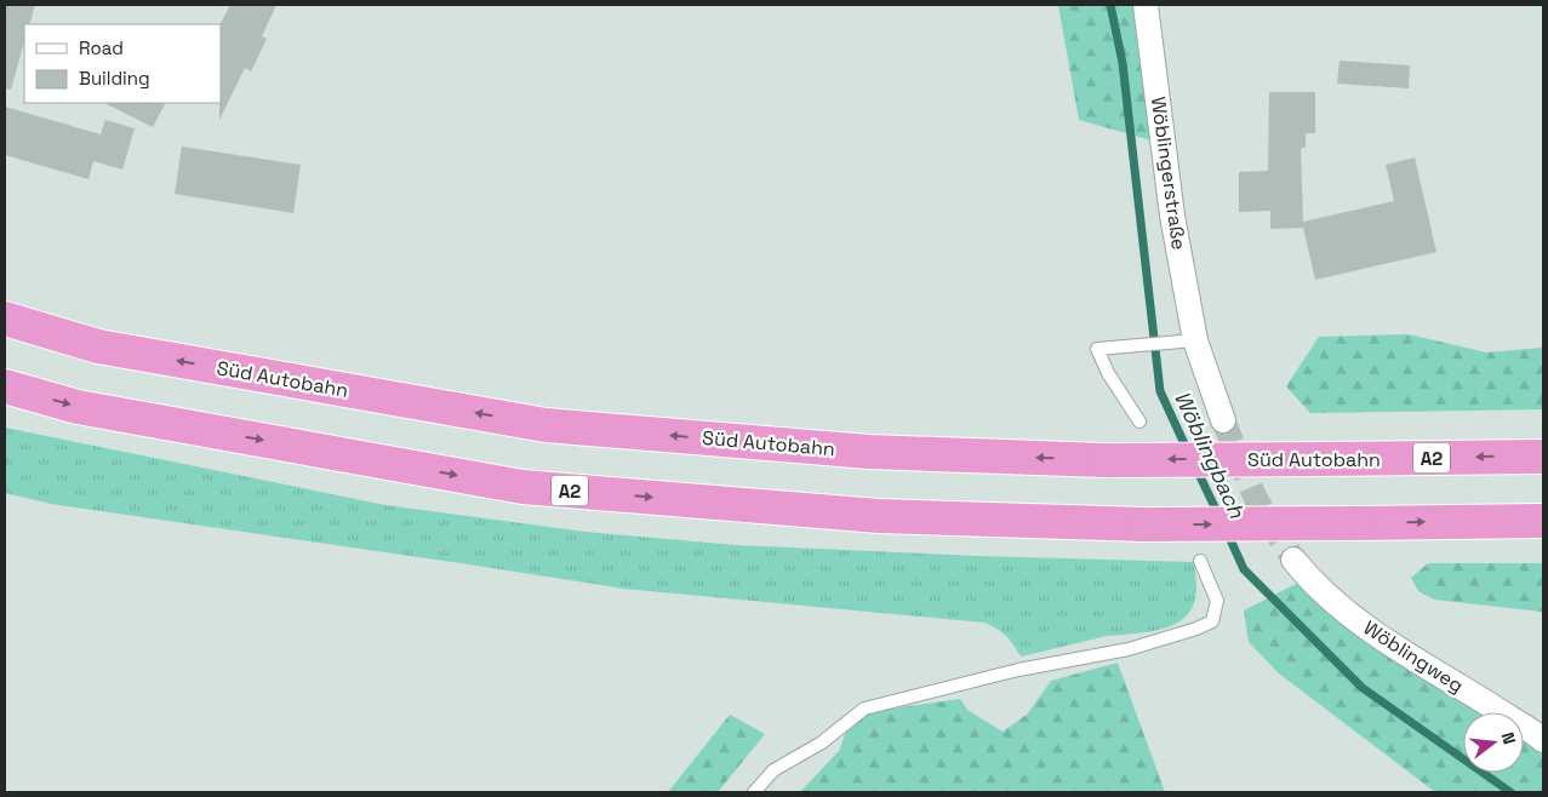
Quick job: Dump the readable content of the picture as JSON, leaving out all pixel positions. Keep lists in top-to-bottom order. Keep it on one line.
{"streets":{"highway":["Süd Autobahn","A2"],"street":["Wöblingerstraße","Wöblingweg"]},"water":["Wöblingbach"],"legend":["Road","Building"],"north":"right"}
